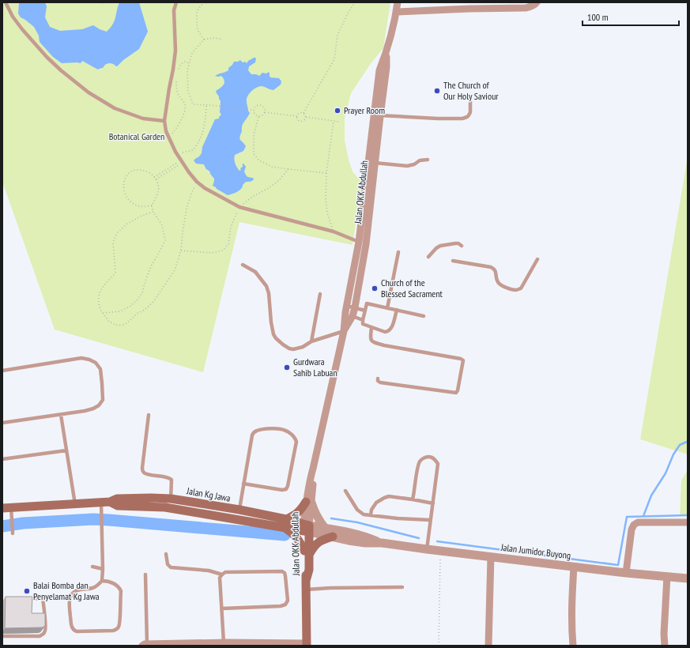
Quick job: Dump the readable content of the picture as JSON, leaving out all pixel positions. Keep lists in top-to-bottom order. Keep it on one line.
{"streets":{"main road":["Jalan OKK Abdullah","Jalan Kg Jawa"],"street":["Jalan Jumidor Buyong"]},"crossings":[["Jalan OKK Abdullah","Jalan Kg Jawa"],["Jalan OKK Abdullah","Jalan Jumidor Buyong"],["Jalan Kg Jawa","Jalan Jumidor Buyong"]],"parks":["Botanical Garden"],"places":["The Church of Our Holy Saviour","Prayer Room","Church of the Blessed Sacrament","Gurdwara Sahib Labuan","Balai Bomba dan Penyelamat Kg Jawa"],"scale_bar":"100 m"}
